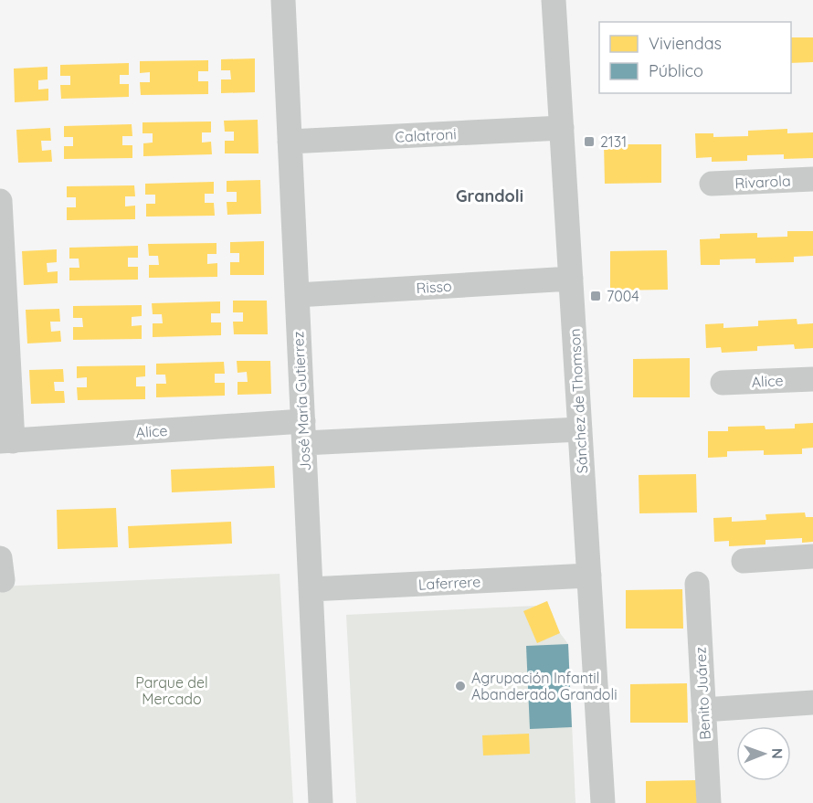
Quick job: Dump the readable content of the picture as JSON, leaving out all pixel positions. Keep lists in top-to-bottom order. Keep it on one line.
{"streets":{"street":["Calatroni","Rivarola","Risso","Alice","José María Gutierrez","Sánchez de Thomson","Laferrere","Benito Juárez"]},"crossings":[["Calatroni","José María Gutierrez"],["Calatroni","Sánchez de Thomson"],["Risso","José María Gutierrez"],["Risso","Sánchez de Thomson"],["Alice","José María Gutierrez"],["Alice","Sánchez de Thomson"],["José María Gutierrez","Laferrere"],["Sánchez de Thomson","Laferrere"]],"districts":["Grandoli"],"parks":["Parque del Mercado"],"places":{"transit":["2131","7004"],"other":["Agrupación Infantil Abanderado Grandoli"]},"legend":["Viviendas","Público"],"north":"right"}
